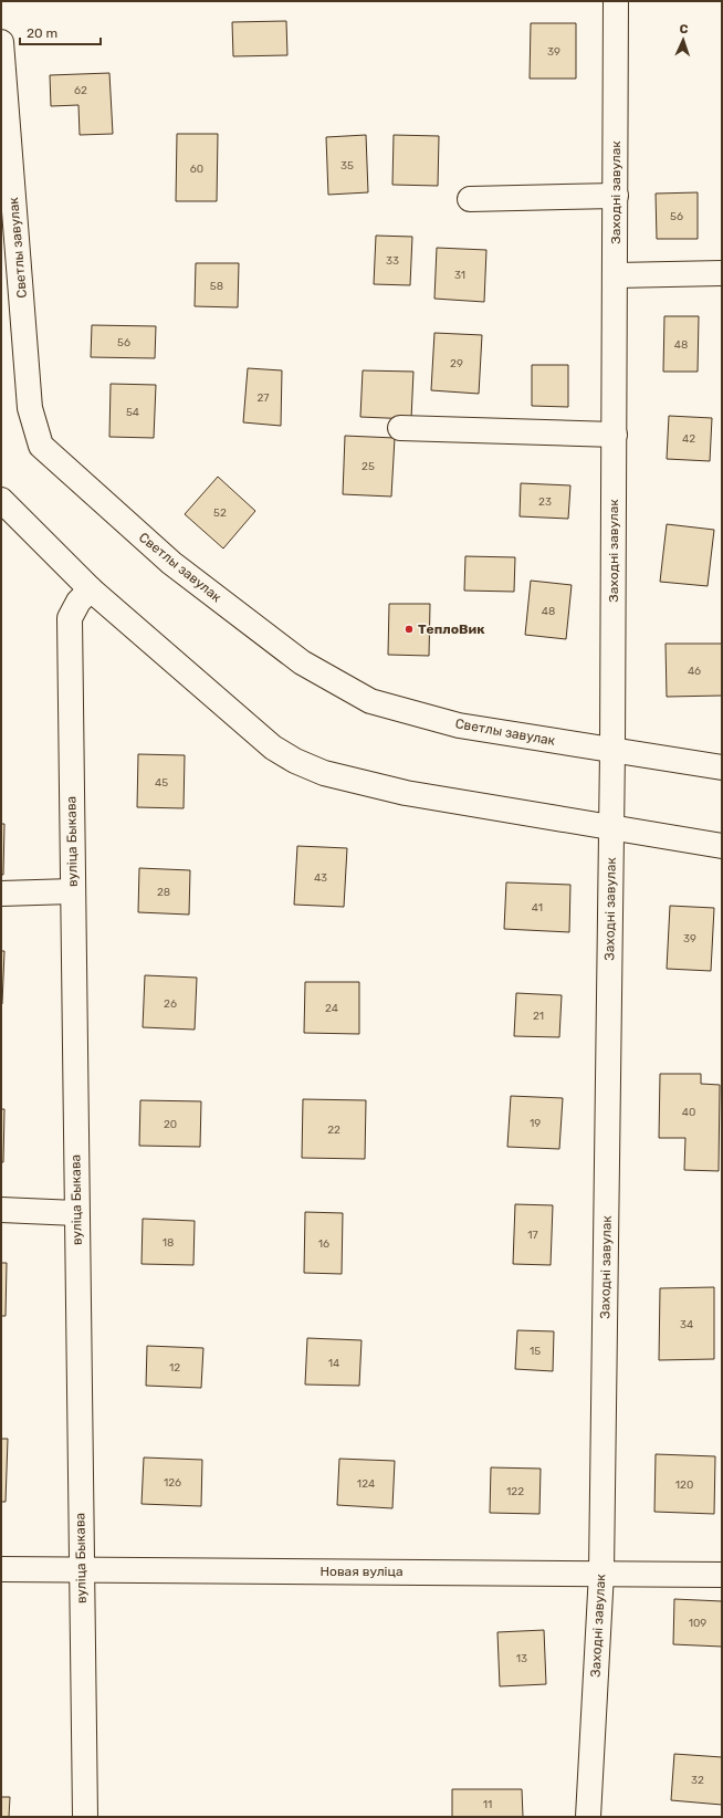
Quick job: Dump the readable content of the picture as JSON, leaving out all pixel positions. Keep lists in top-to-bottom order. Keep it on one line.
{"streets":{"street":["Заходні завулак","Светлы завулак","вуліца Быкава","Новая вуліца"]},"crossings":[["Заходні завулак","Светлы завулак"],["Заходні завулак","Новая вуліца"],["вуліца Быкава","Новая вуліца"]],"places":["ТеплоВик"],"house_numbers":["39","62","35","60","56","33","31","58","56","48","29","27","54","42","25","23","52","48","46","45","43","28","41","39","26","24","21","40","19","20","22","17","18","16","34","15","14","12","126","124","120","122","109","13","32","11"],"scale_bar":"20 m","north":"top"}
